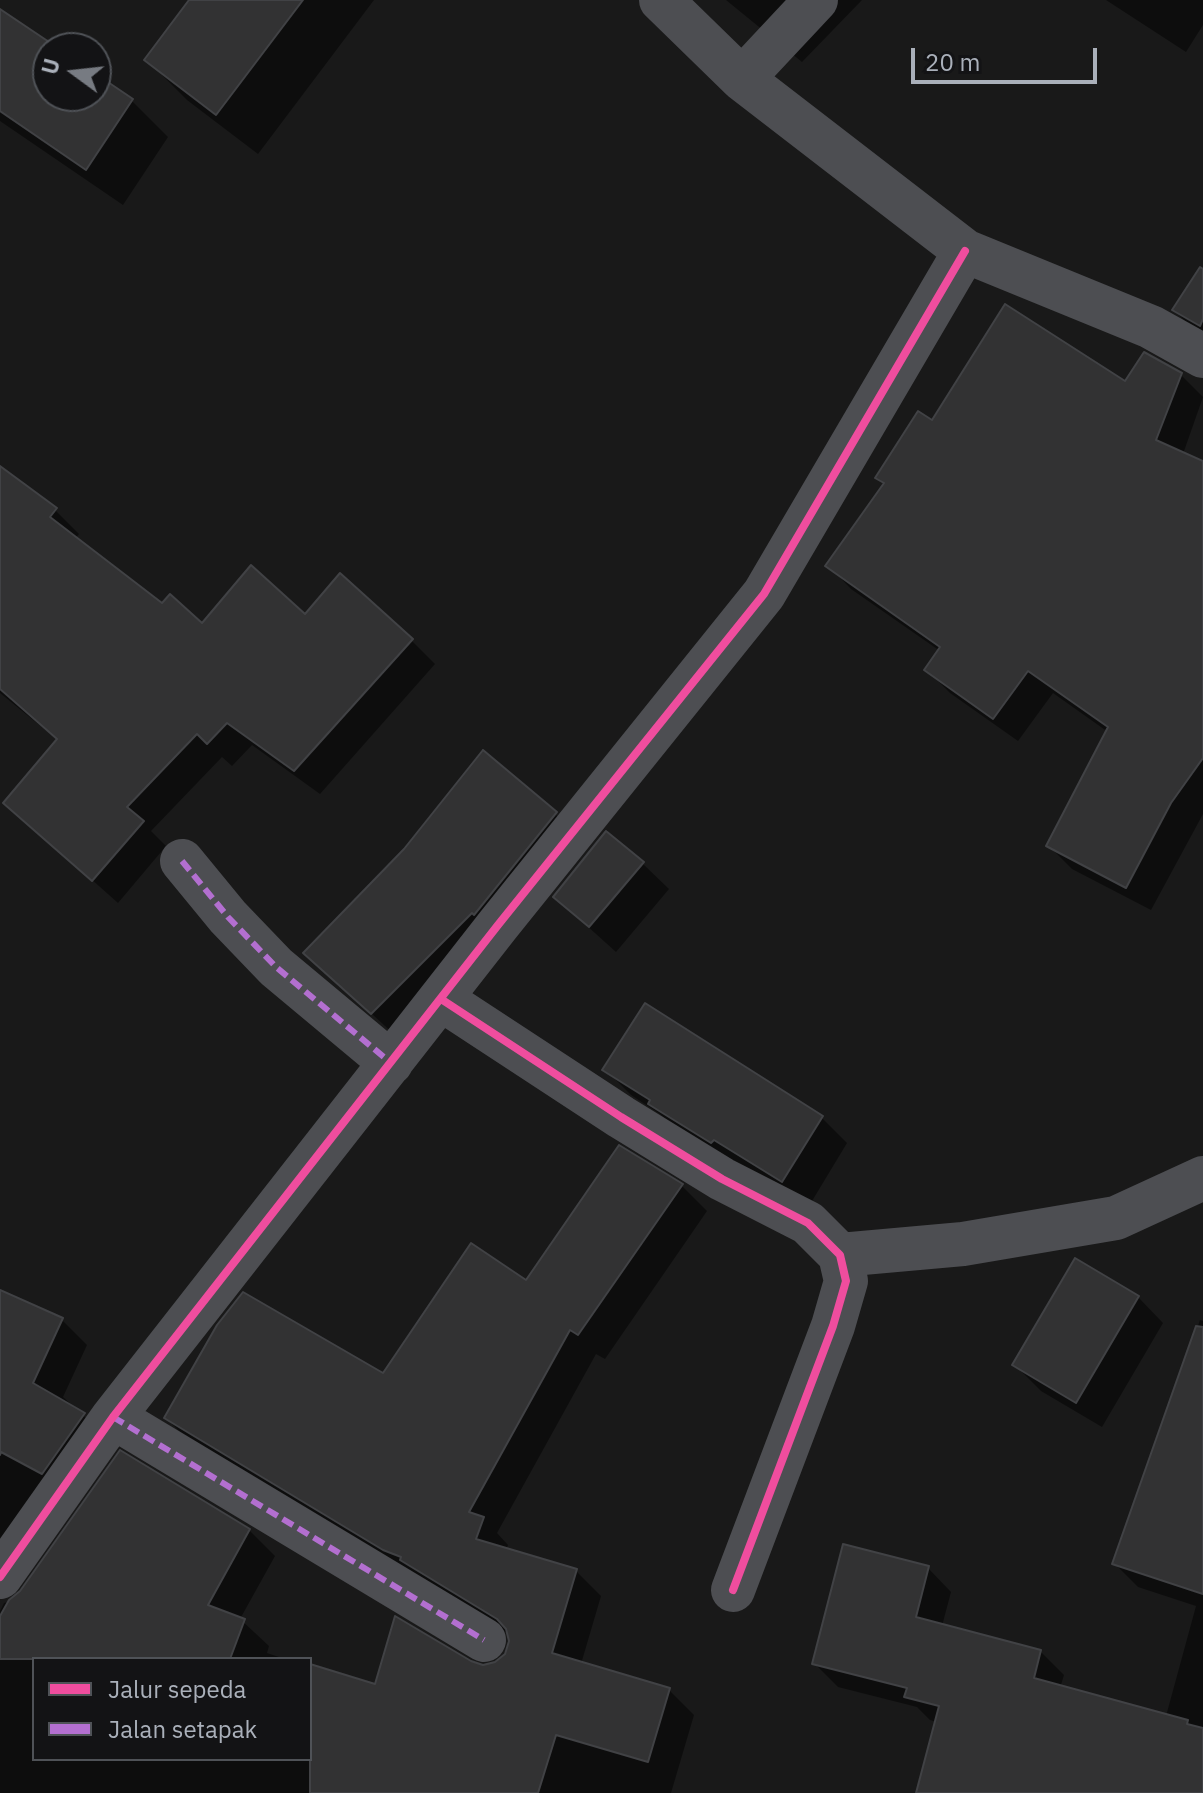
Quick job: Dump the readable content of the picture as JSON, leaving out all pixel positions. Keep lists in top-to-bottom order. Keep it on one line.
{"legend":["Jalur sepeda","Jalan setapak"],"scale_bar":"20 m","north":"left"}
